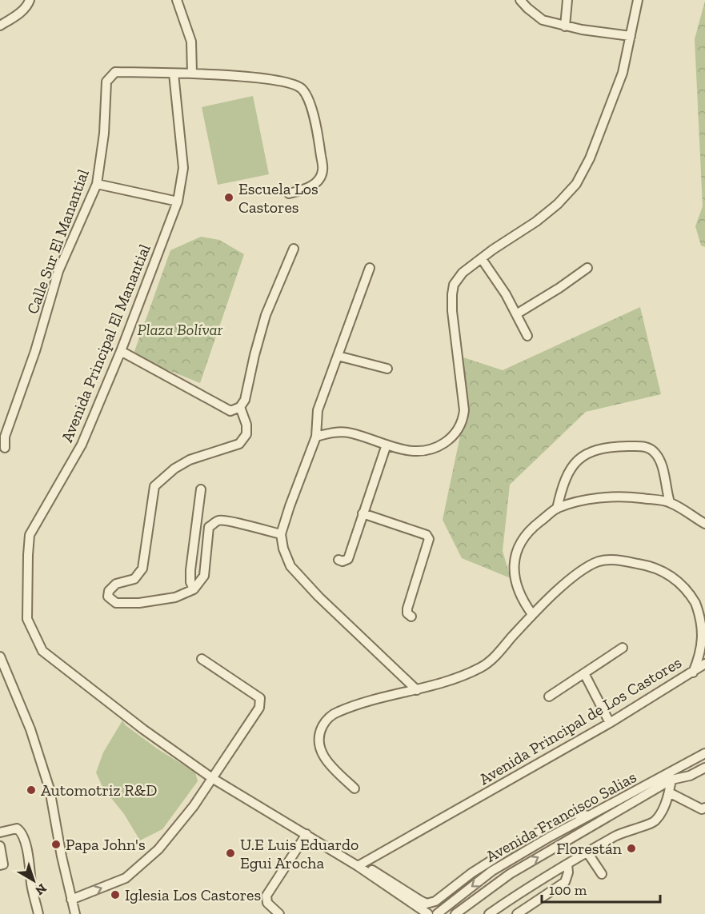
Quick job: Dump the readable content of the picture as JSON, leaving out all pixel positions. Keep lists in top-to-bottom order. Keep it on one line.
{"streets":{"street":["Calle Sur El Manantial","Avenida Principal El Manantial","Avenida Principal de Los Castores","Avenida Francisco Salias"]},"crossings":[["Calle Sur El Manantial","Avenida Principal El Manantial"],["Avenida Principal El Manantial","Avenida Principal de Los Castores"]],"parks":["Plaza Bolívar"],"places":["Escuela Los Castores","Automotriz R&D","Papa John's","Florestán","U.E Luis Eduardo Egui Arocha","Iglesia Los Castores"],"scale_bar":"100 m","north":"bottom right"}
